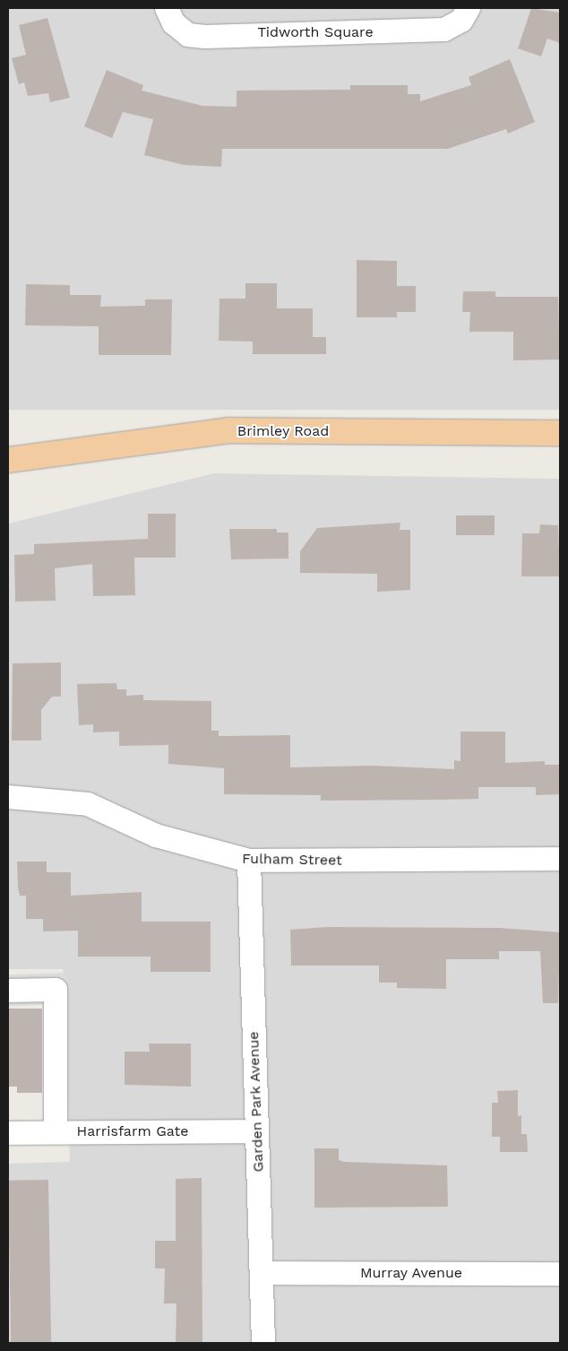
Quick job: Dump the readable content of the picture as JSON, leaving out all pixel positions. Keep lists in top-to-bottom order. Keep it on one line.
{"streets":{"main road":["Brimley Road"],"street":["Tidworth Square","Fulham Street","Garden Park Avenue","Harrisfarm Gate","Murray Avenue"]},"crossings":[["Fulham Street","Garden Park Avenue"],["Garden Park Avenue","Harrisfarm Gate"],["Garden Park Avenue","Murray Avenue"]]}
